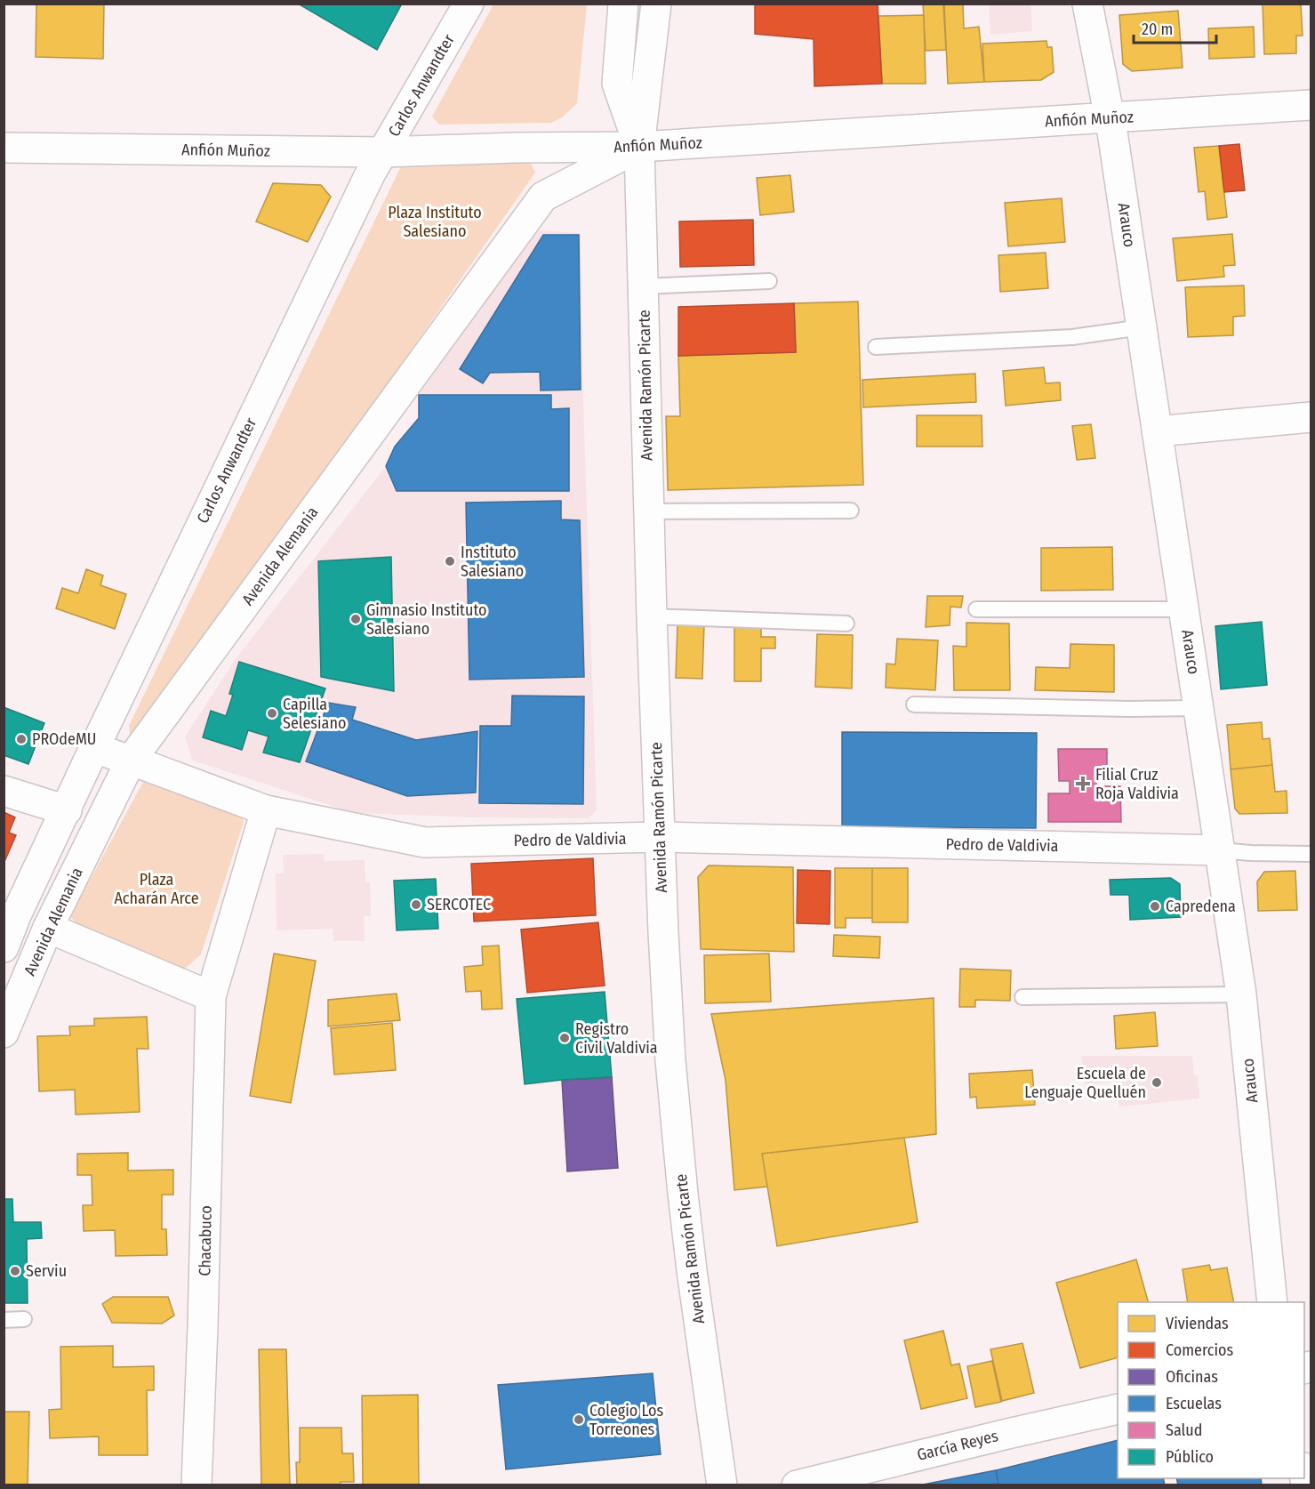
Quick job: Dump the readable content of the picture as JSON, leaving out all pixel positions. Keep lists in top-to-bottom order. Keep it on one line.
{"streets":{"street":["Carlos Anwandter","Anfión Muñoz","Arauco","Avenida Ramón Picarte","Avenida Alemania","Pedro de Valdivia","Chacabuco","García Reyes"]},"crossings":[["Carlos Anwandter","Anfión Muñoz"],["Carlos Anwandter","Pedro de Valdivia"],["Anfión Muñoz","Arauco"],["Anfión Muñoz","Avenida Ramón Picarte"],["Anfión Muñoz","Avenida Alemania"],["Arauco","Pedro de Valdivia"],["Avenida Ramón Picarte","Avenida Alemania"],["Avenida Ramón Picarte","Pedro de Valdivia"],["Avenida Alemania","Pedro de Valdivia"],["Pedro de Valdivia","Chacabuco"]],"parks":["Plaza Instituto Salesiano","Plaza Acharán Arce"],"places":{"other":["Instituto Salesiano","Gimnasio Instituto Salesiano","Capilla Selesiano","PROdeMU","SERCOTEC","Capredena","Registro Civil Valdivia","Escuela de Lenguaje Quelluén","Serviu","Colegio Los Torreones"],"health":["Filial Cruz Roja Valdivia"]},"legend":["Viviendas","Comercios","Oficinas","Escuelas","Salud","Público"],"scale_bar":"20 m"}
